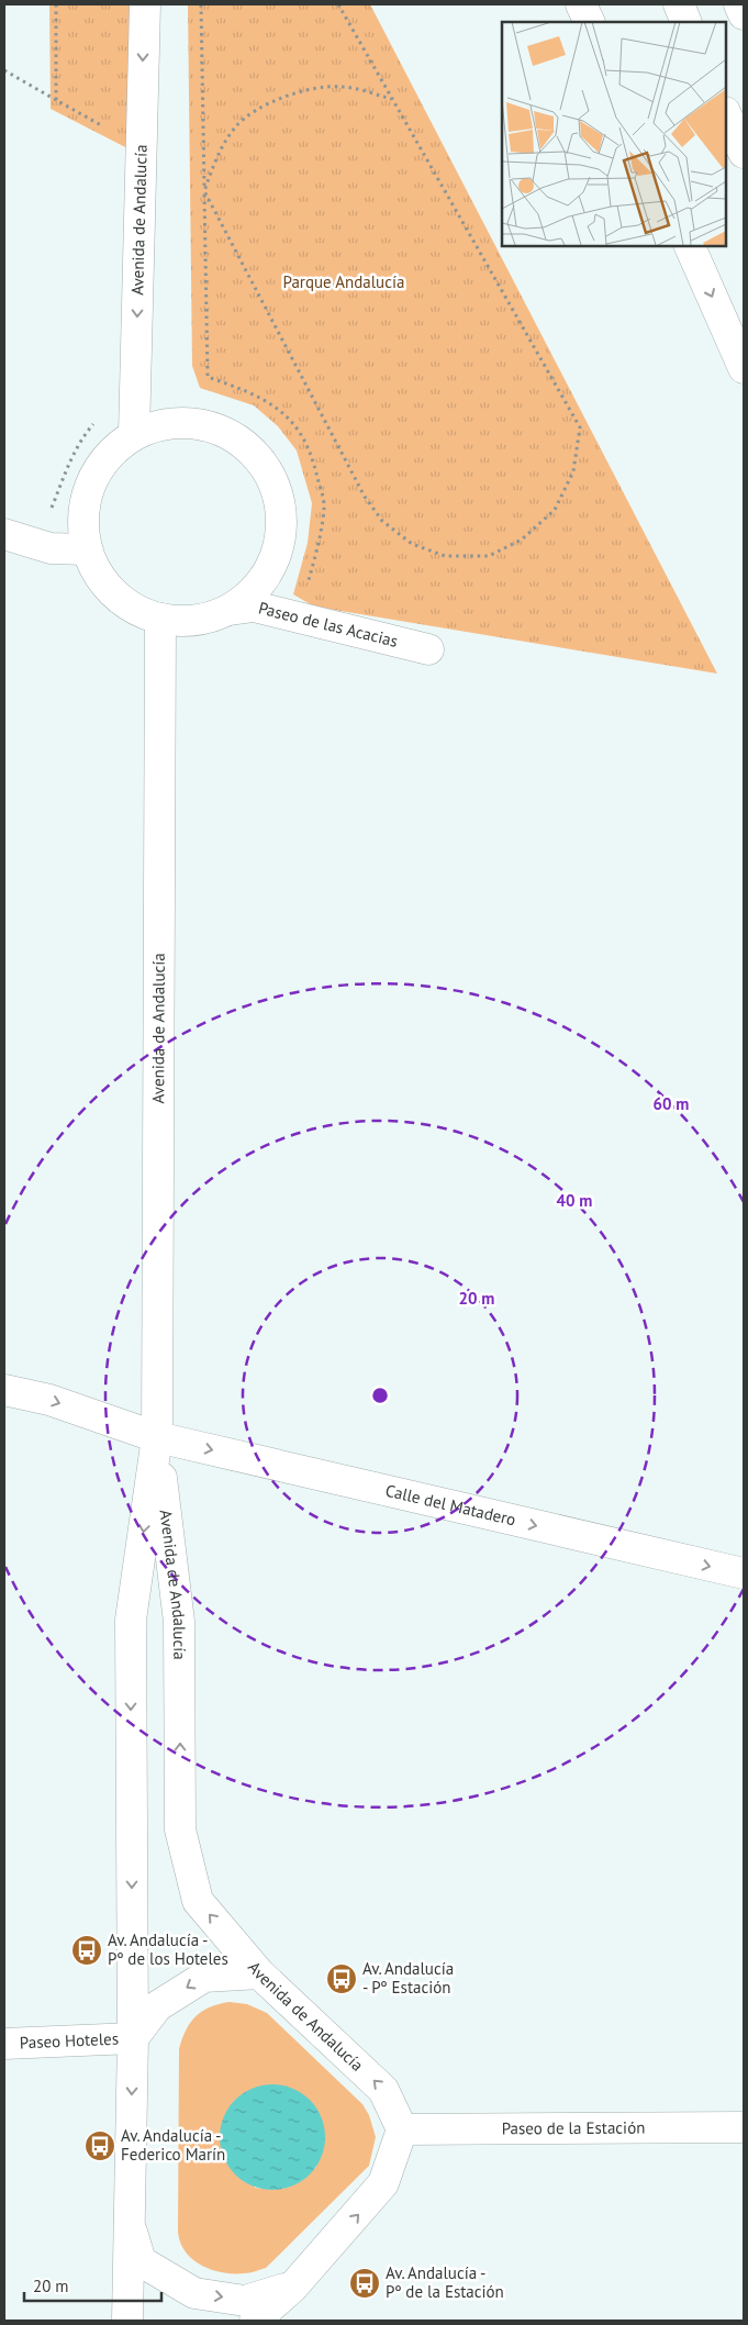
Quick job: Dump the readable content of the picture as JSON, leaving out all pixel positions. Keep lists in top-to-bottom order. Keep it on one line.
{"streets":{"main road":["Avenida de Andalucía","Paseo de las Acacias","Calle del Matadero","Paseo Hoteles","Paseo de la Estación"]},"crossings":[["Avenida de Andalucía","Calle del Matadero"],["Avenida de Andalucía","Paseo Hoteles"],["Avenida de Andalucía","Paseo de la Estación"]],"one_way":["Calle del Matadero"],"parks":["Parque Andalucía"],"places":{"bus stop":["Av. Andalucía - Pº de los Hoteles","Av. Andalucía - Pº Estación","Av. Andalucía - Federico Marín","Av. Andalucía - Pº de la Estación"]},"scale_bar":"20 m","rings":["60 m","40 m","20 m"]}
